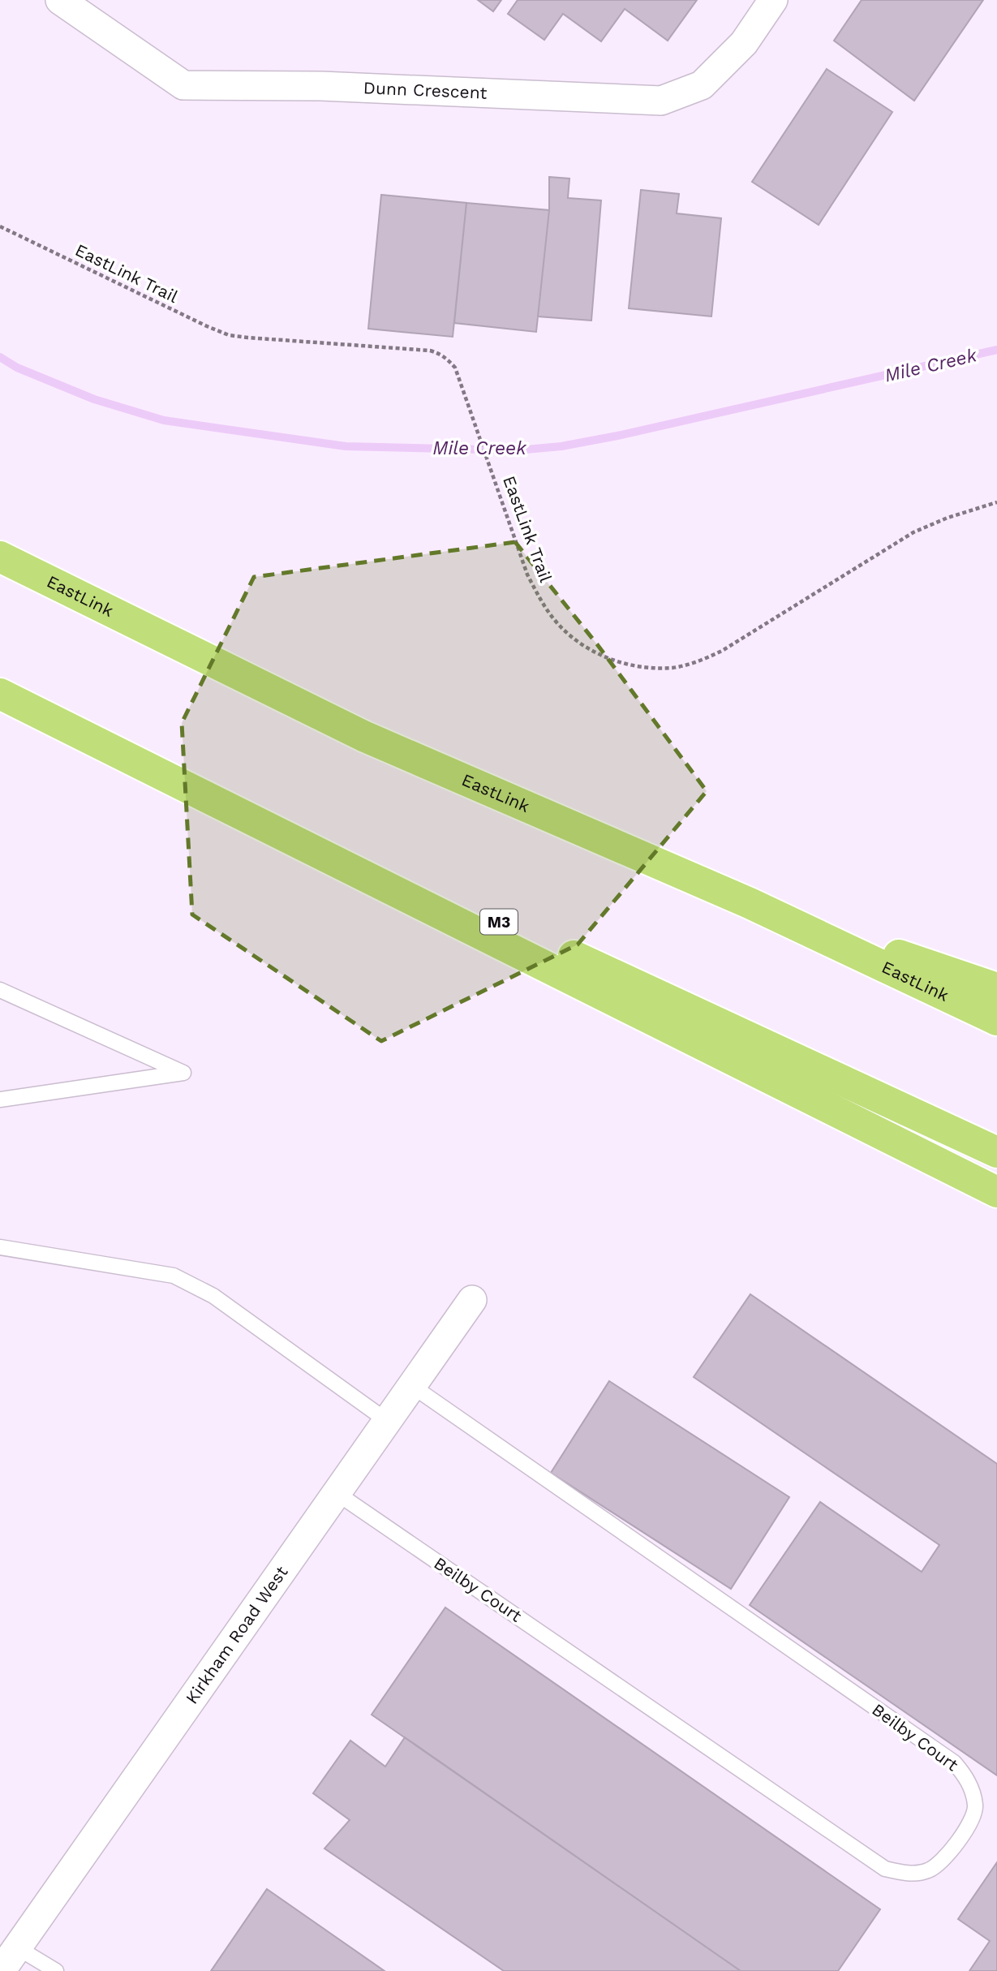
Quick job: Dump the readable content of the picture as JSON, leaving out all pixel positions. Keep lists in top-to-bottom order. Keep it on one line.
{"streets":{"highway":["EastLink","M3"],"street":["Dunn Crescent","Kirkham Road West"],"lane":["Beilby Court"],"path":["EastLink Trail"]},"crossings":[["Beilby Court","Kirkham Road West"]],"water":["Mile Creek"]}
